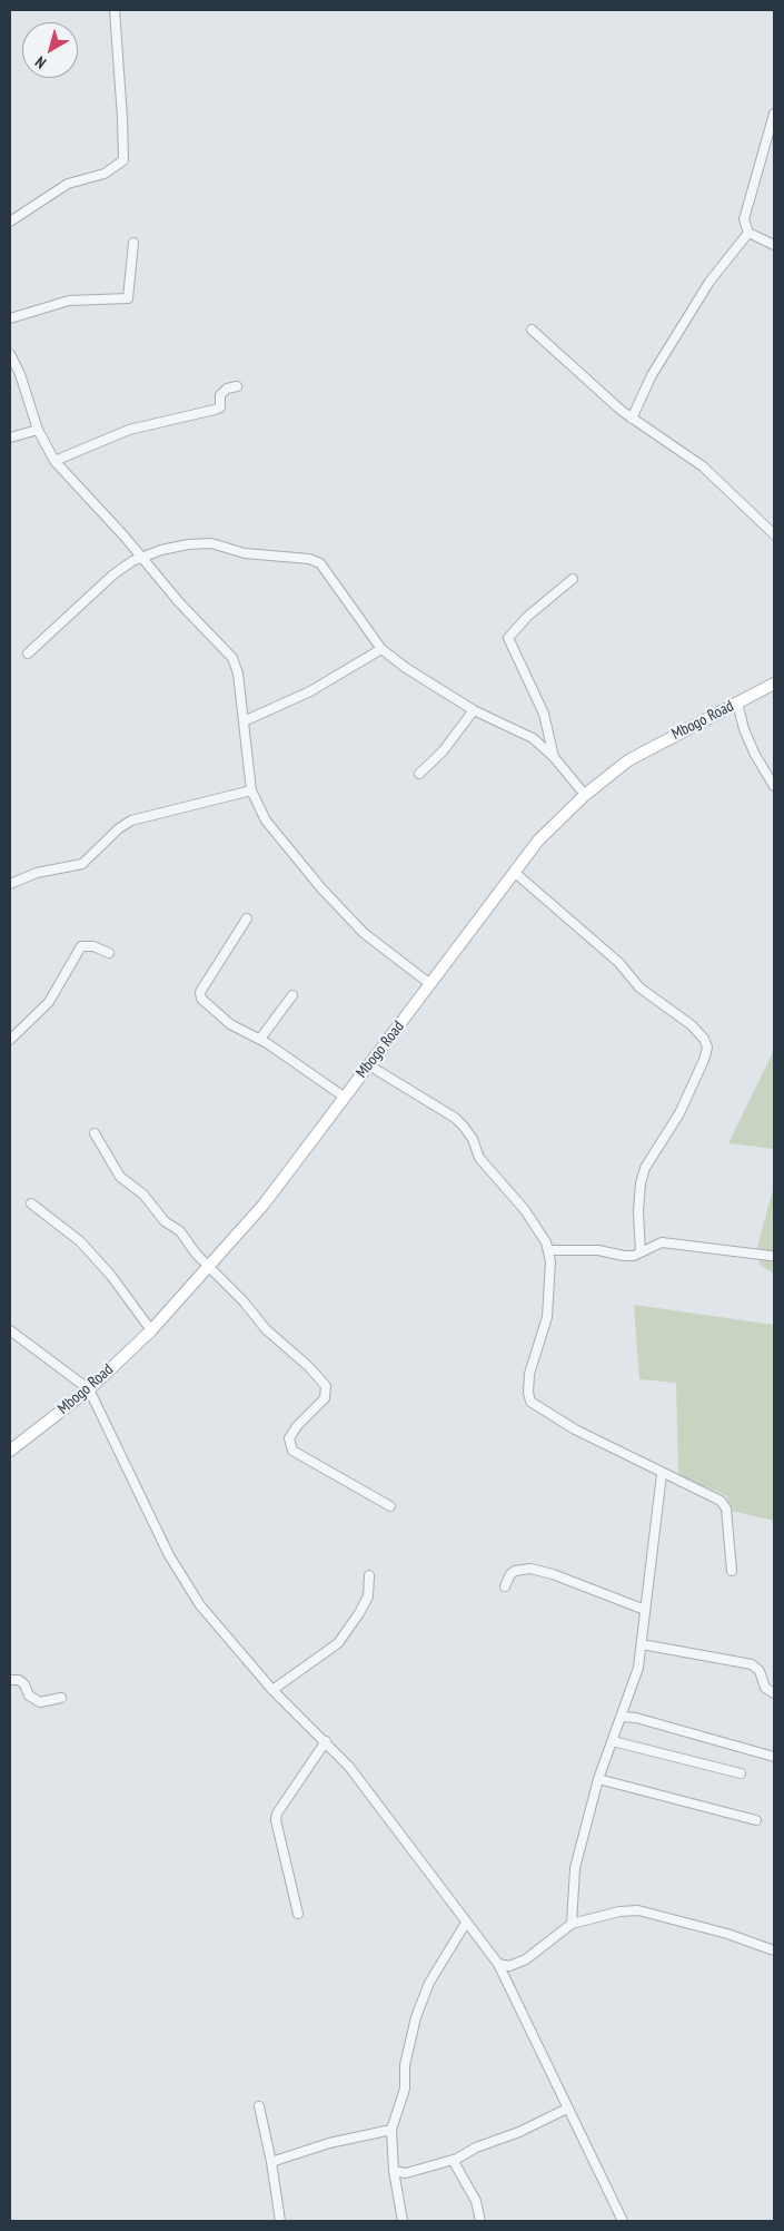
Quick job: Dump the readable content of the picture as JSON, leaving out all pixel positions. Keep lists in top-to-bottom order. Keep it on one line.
{"streets":{"main road":["Mbogo Road"]},"north":"bottom left"}
